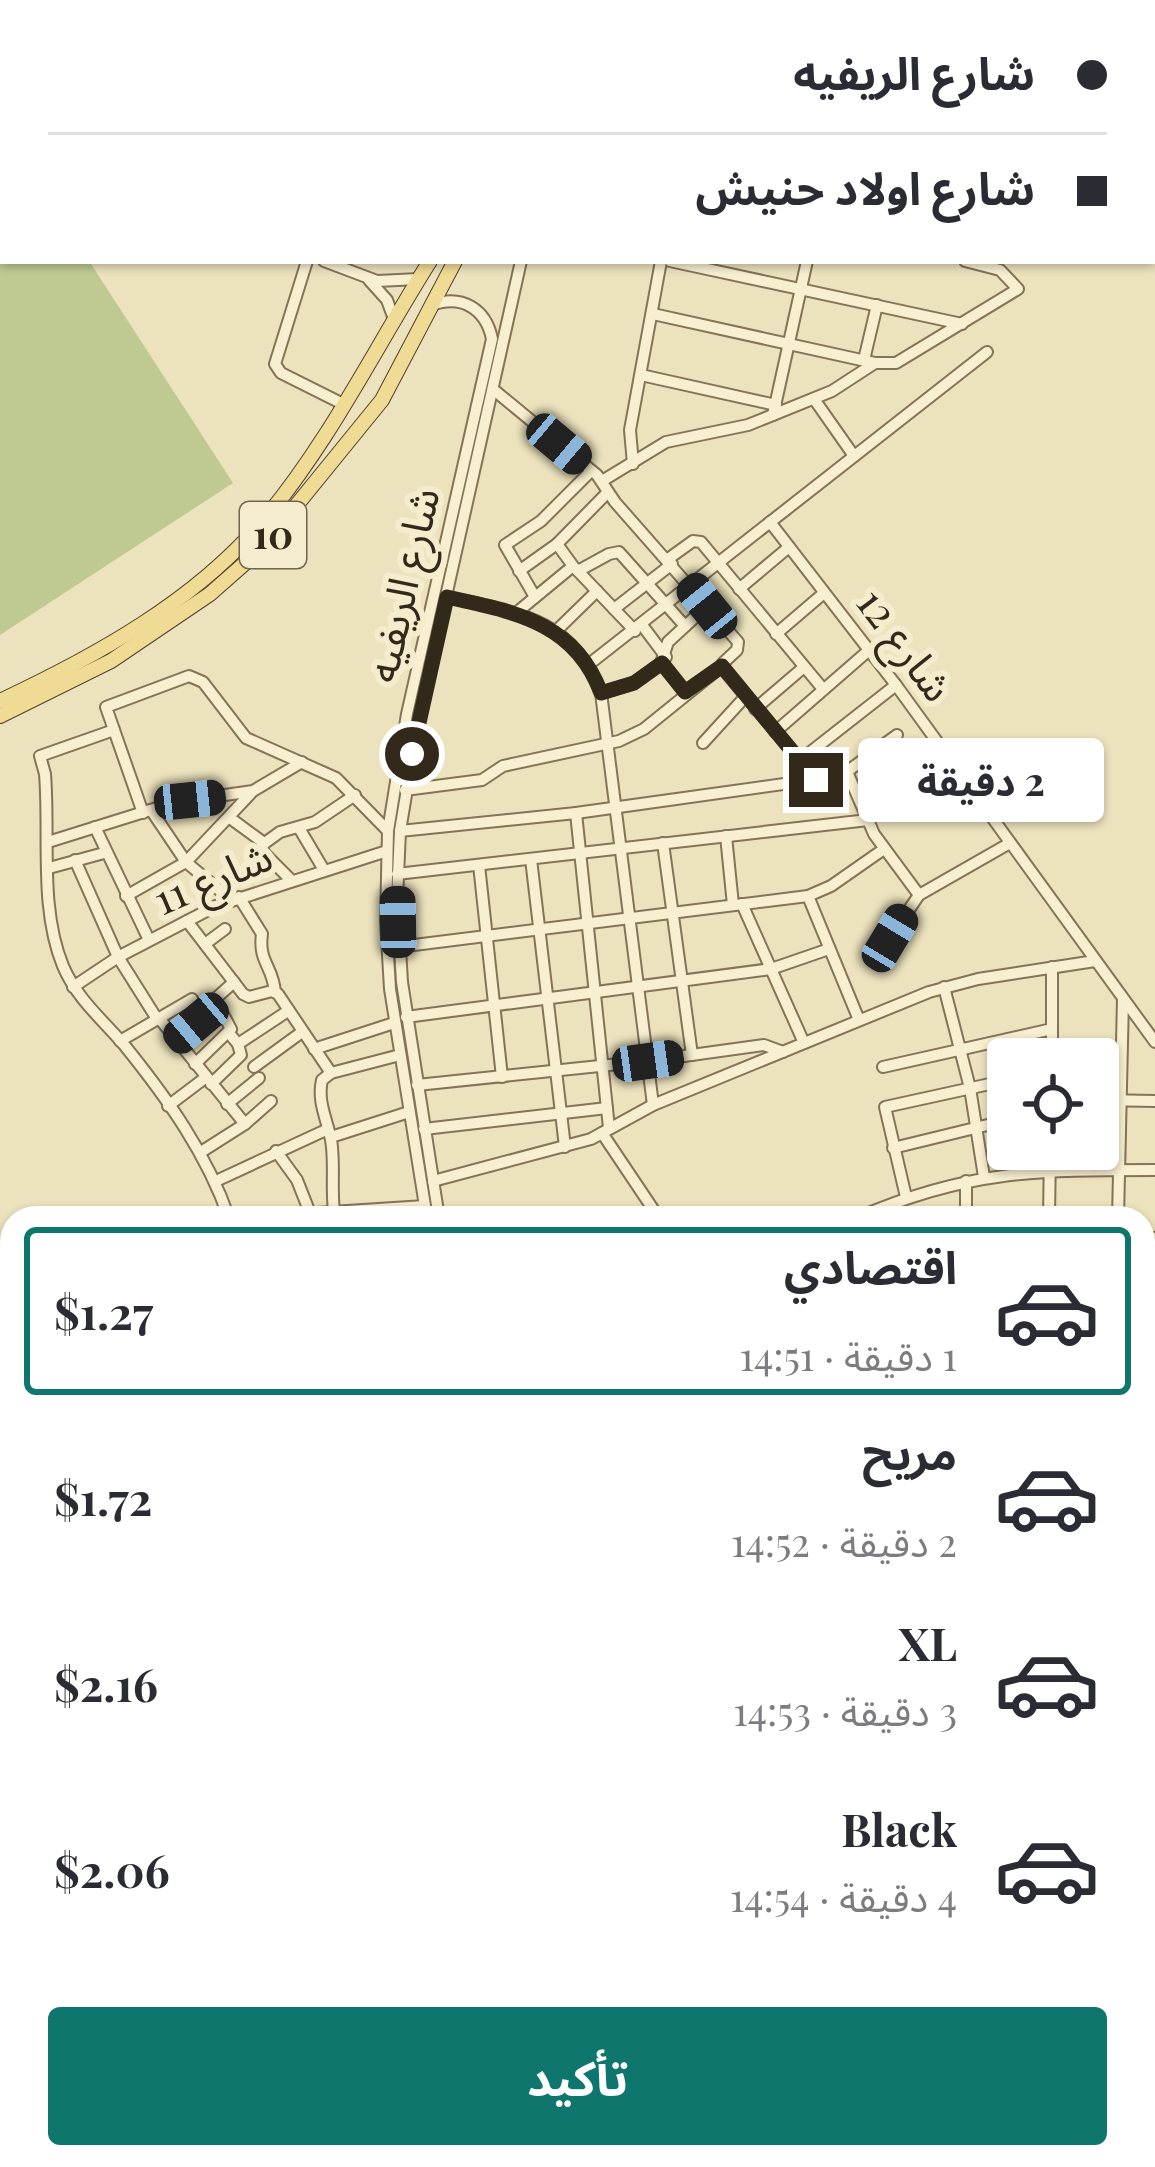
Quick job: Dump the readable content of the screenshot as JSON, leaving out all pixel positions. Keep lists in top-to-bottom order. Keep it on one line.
{"streets":{"main road":["10"],"street":["شارع الريفيه","شارع 12","شارع 11"]},"crossings":[["10","شارع الريفيه"],["شارع الريفيه","شارع 11"]],"page":{"banner":["شارع الريفيه","شارع اولاد حنيش"],"bubble":"2 دقيقة","list":[{"name":"اقتصادي","note":"1 دقيقة · 14:51","value":"$1.27"},{"name":"مريح","note":"2 دقيقة · 14:52","value":"$1.72"},{"name":"XL","note":"3 دقيقة · 14:53","value":"$2.16"},{"name":"Black","note":"4 دقيقة · 14:54","value":"$2.06"}],"buttons":"تأكيد"}}
